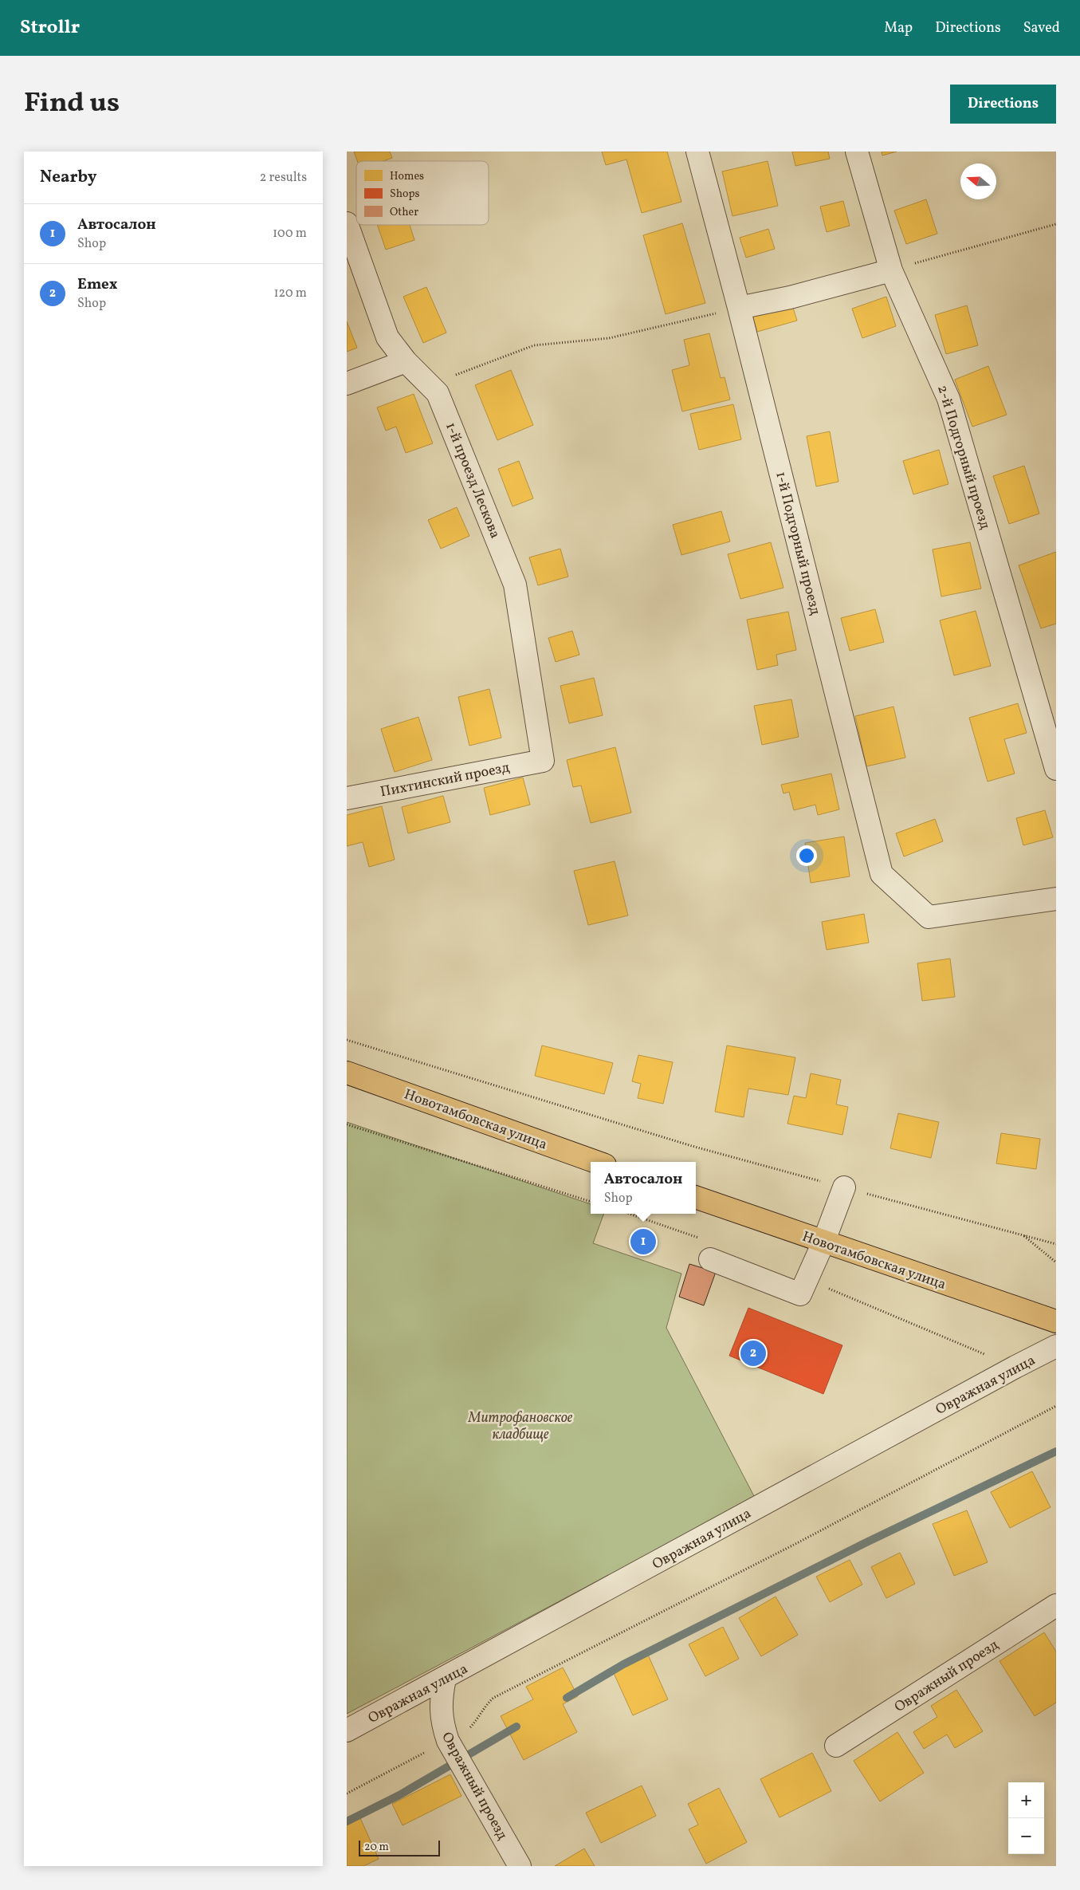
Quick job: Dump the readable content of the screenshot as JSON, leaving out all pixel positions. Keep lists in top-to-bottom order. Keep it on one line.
{"streets":{"main road":["Новотамбовская улица"],"street":["2-й Подгорный проезд","1-й проезд Лескова","1-й Подгорный проезд","Пихтинский проезд","Овражная улица","Овражный проезд"]},"crossings":[["1-й проезд Лескова","Пихтинский проезд"],["Овражная улица","Овражный проезд"]],"parks":["Митрофановское кладбище"],"legend":["Homes","Shops","Other"],"scale_bar":"20 m","north":"left","page":{"header":"Strollr","nav":["Map","Directions","Saved"],"title":"Find us","buttons":"Directions","heading":["Nearby","2 results"],"list":[{"mark":"1","name":"Автосалон","note":"Shop","value":"100 m"},{"mark":"2","name":"Emex","note":"Shop","value":"120 m"}],"popup":["Автосалон","Shop"],"pins":["1","2"],"map_buttons":["+","−"],"scale":"20 m"}}
